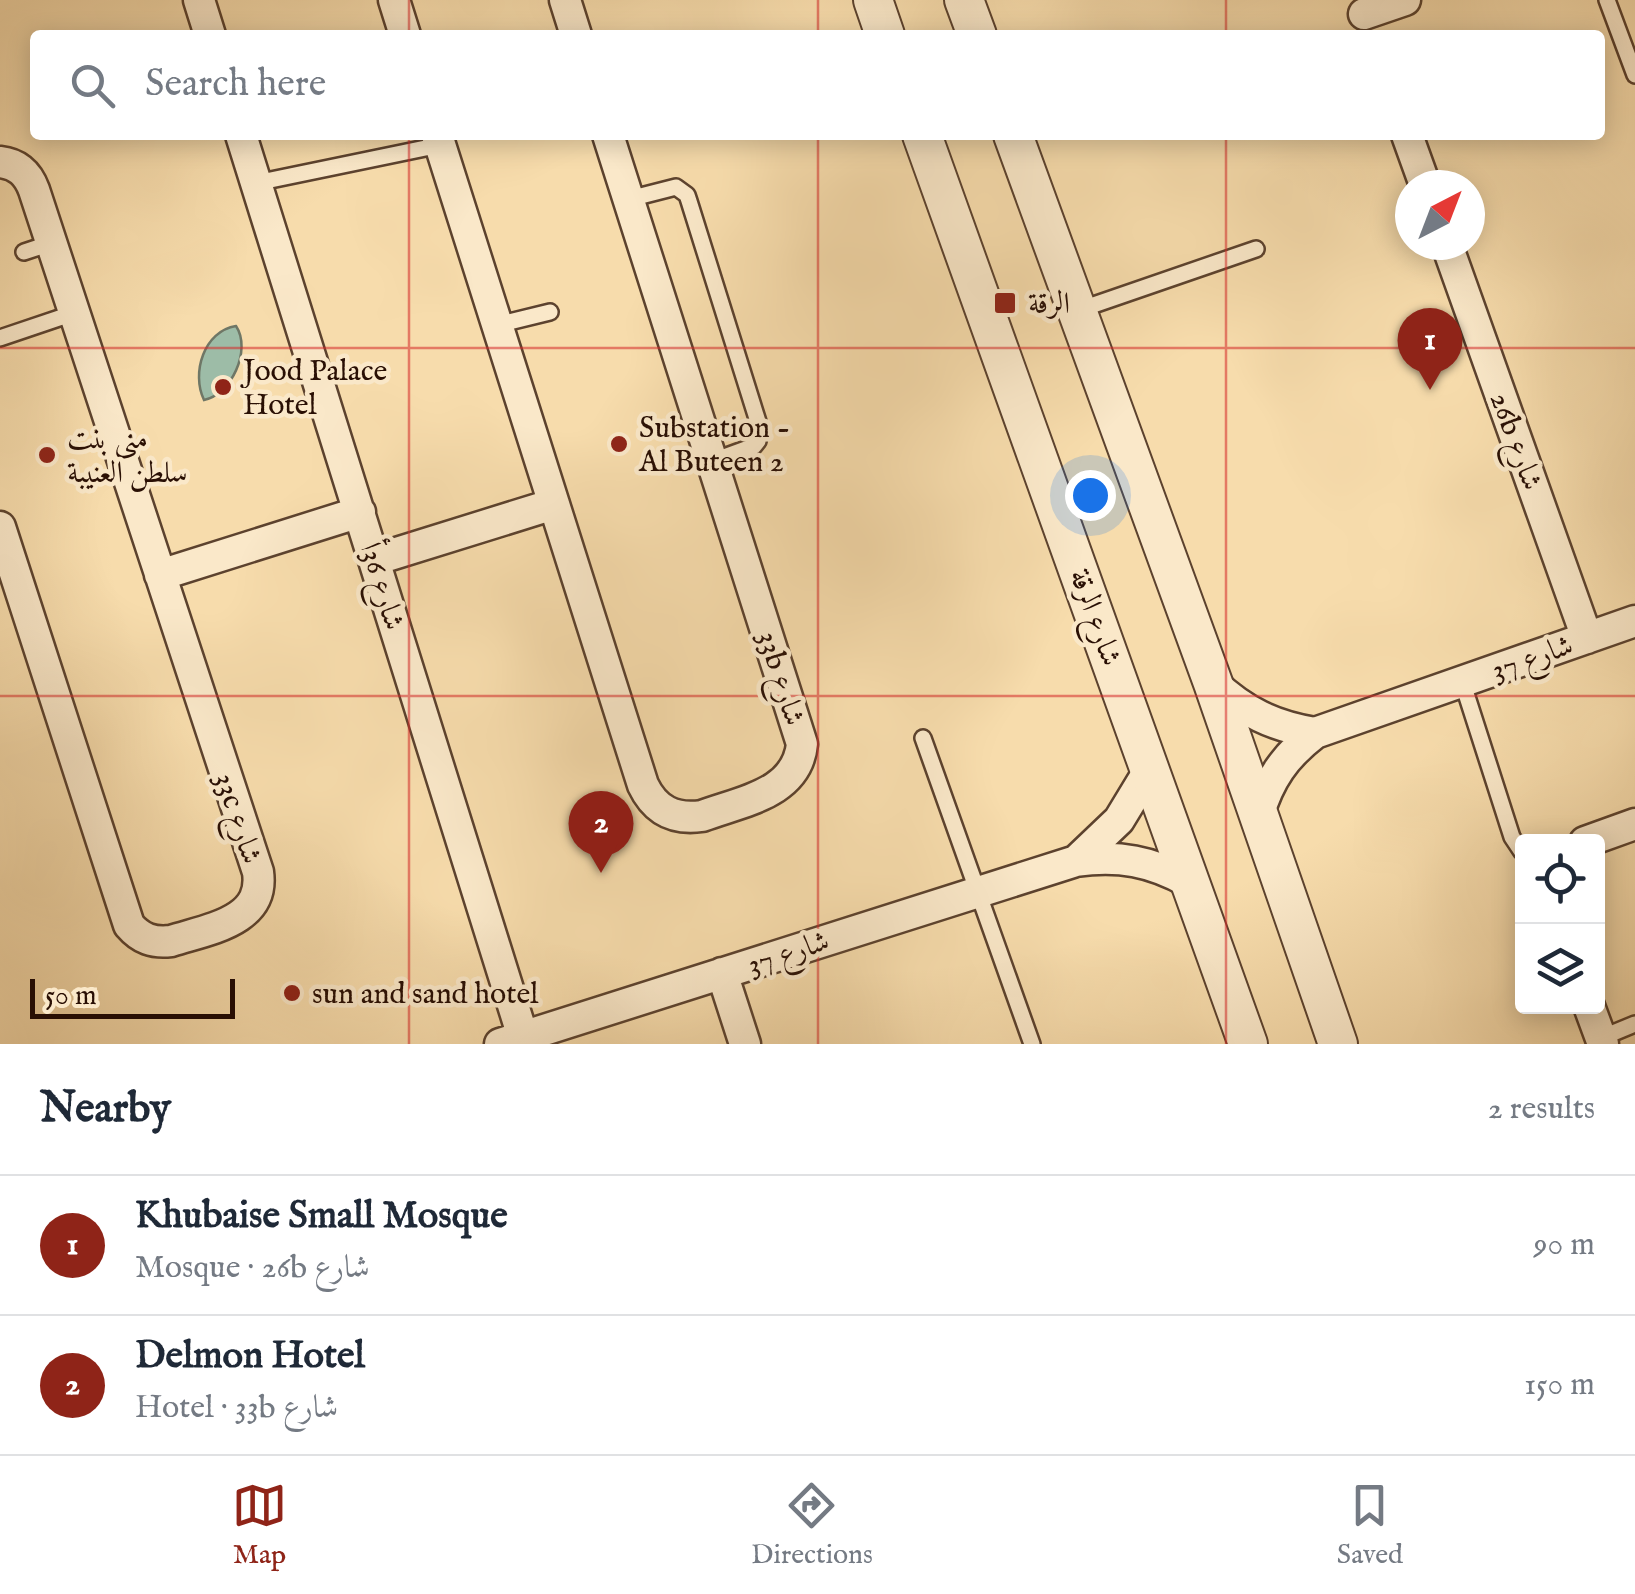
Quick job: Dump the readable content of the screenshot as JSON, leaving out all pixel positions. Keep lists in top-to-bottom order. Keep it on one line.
{"streets":{"street":["26b شارع","شارع 36أ","شارع الرقة","شارع 37","33b شارع","33c شارع"]},"crossings":[["26b شارع","شارع 37"],["شارع 36أ","شارع 37"],["شارع الرقة","شارع 37"]],"places":{"transit":["الرقة"],"other":["Jood Palace Hotel","Substation - Al Buteen 2","منى بنت سلطن العنيبة","sun and sand hotel"]},"scale_bar":"50 m","north":"top right","page":{"search":"Search here","pins":["1","2"],"scale":"50 m","heading":["Nearby","2 results"],"list":[{"mark":"1","name":"Khubaise Small Mosque","note":"Mosque · 26b شارع","value":"90 m"},{"mark":"2","name":"Delmon Hotel","note":"Hotel · 33b شارع","value":"150 m"}],"nav":["Map","Directions","Saved"]}}
